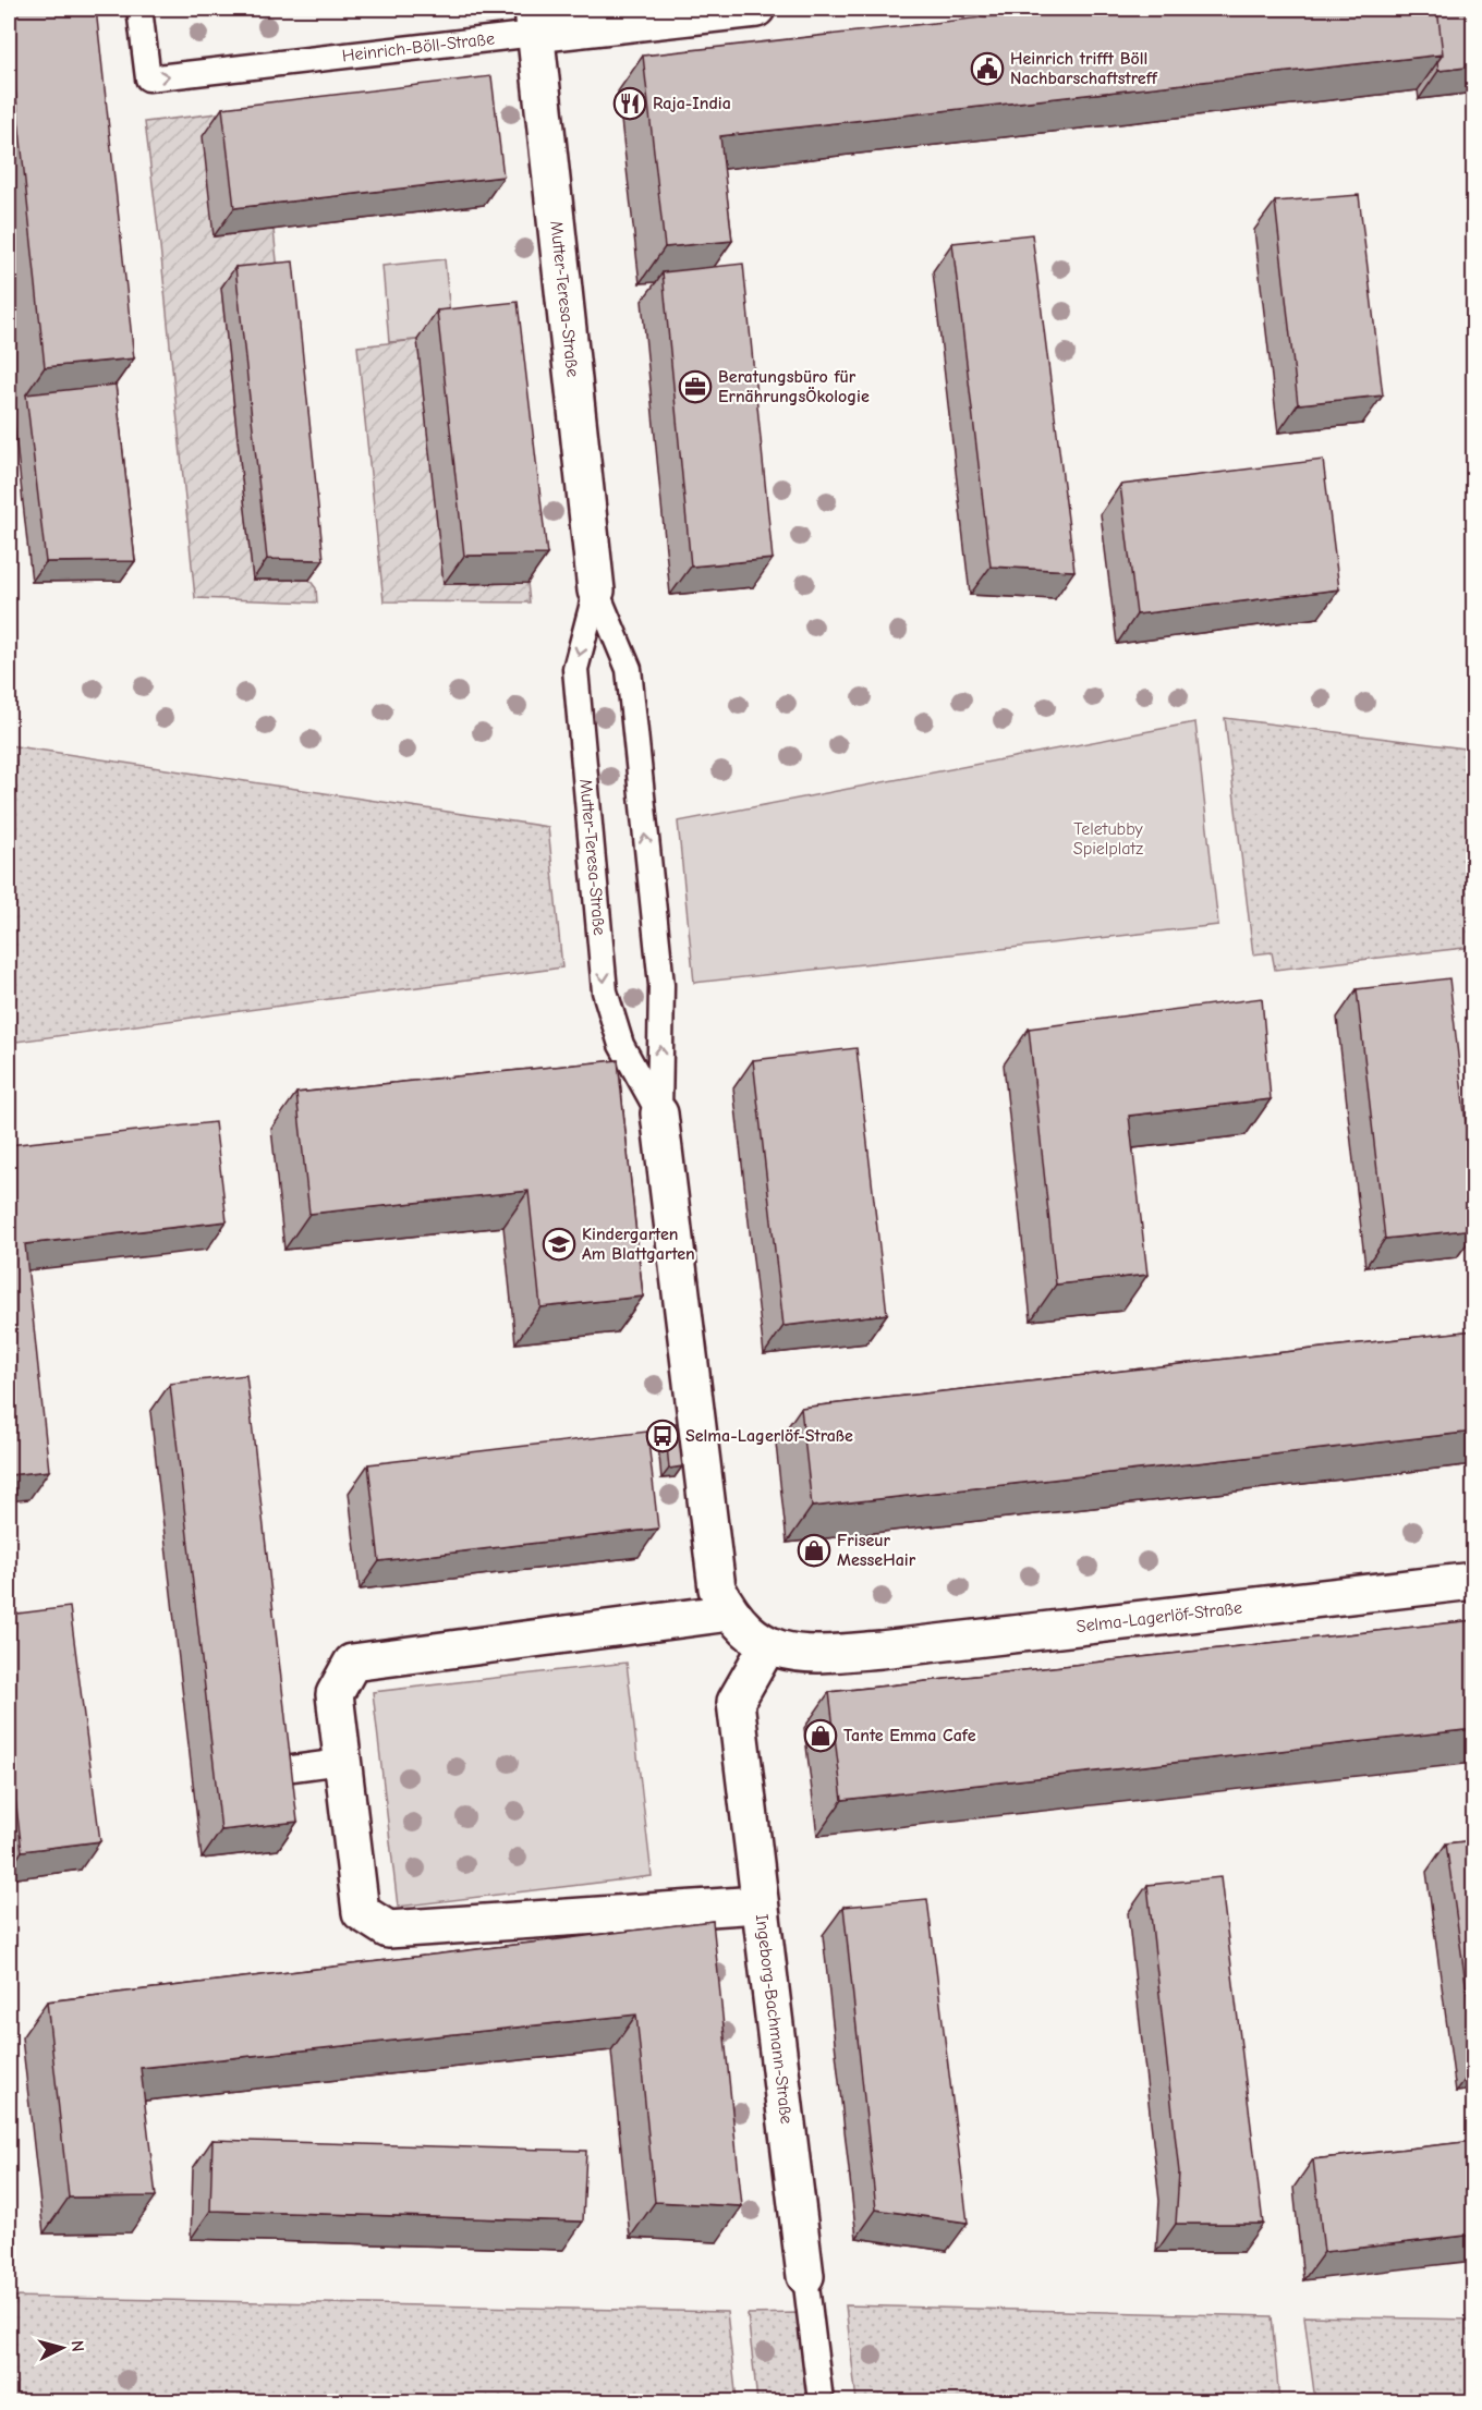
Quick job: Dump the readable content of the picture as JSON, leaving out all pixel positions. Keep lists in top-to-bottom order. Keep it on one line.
{"streets":{"street":["Heinrich-Böll-Straße","Mutter-Teresa-Straße","Selma-Lagerlöf-Straße","Ingeborg-Bachmann-Straße"]},"crossings":[["Heinrich-Böll-Straße","Mutter-Teresa-Straße"],["Mutter-Teresa-Straße","Selma-Lagerlöf-Straße"],["Mutter-Teresa-Straße","Ingeborg-Bachmann-Straße"],["Selma-Lagerlöf-Straße","Ingeborg-Bachmann-Straße"]],"one_way":["Heinrich-Böll-Straße"],"parks":["Teletubby Spielplatz"],"places":{"public building":["Heinrich trifft Böll Nachbarschaftstreff"],"restaurant":["Raja-India"],"office":["Beratungsbüro für ErnährungsÖkologie"],"school or university":["Kindergarten Am Blattgarten"],"bus stop":["Selma-Lagerlöf-Straße"],"shop":["Friseur MesseHair","Tante Emma Cafe"]},"north":"right"}
